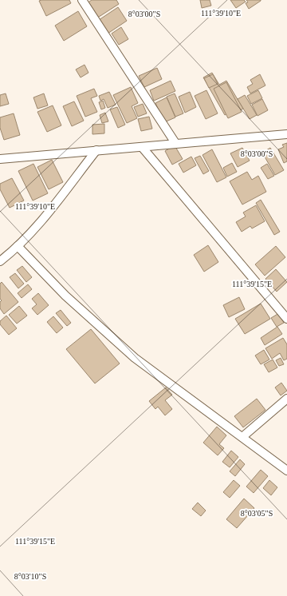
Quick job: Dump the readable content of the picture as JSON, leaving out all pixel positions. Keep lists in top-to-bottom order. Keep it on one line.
{"coordinates":["111°39'10\"E","8°03'00\"S","111°39'15\"E","8°03'05\"S","8°03'10\"S"]}
